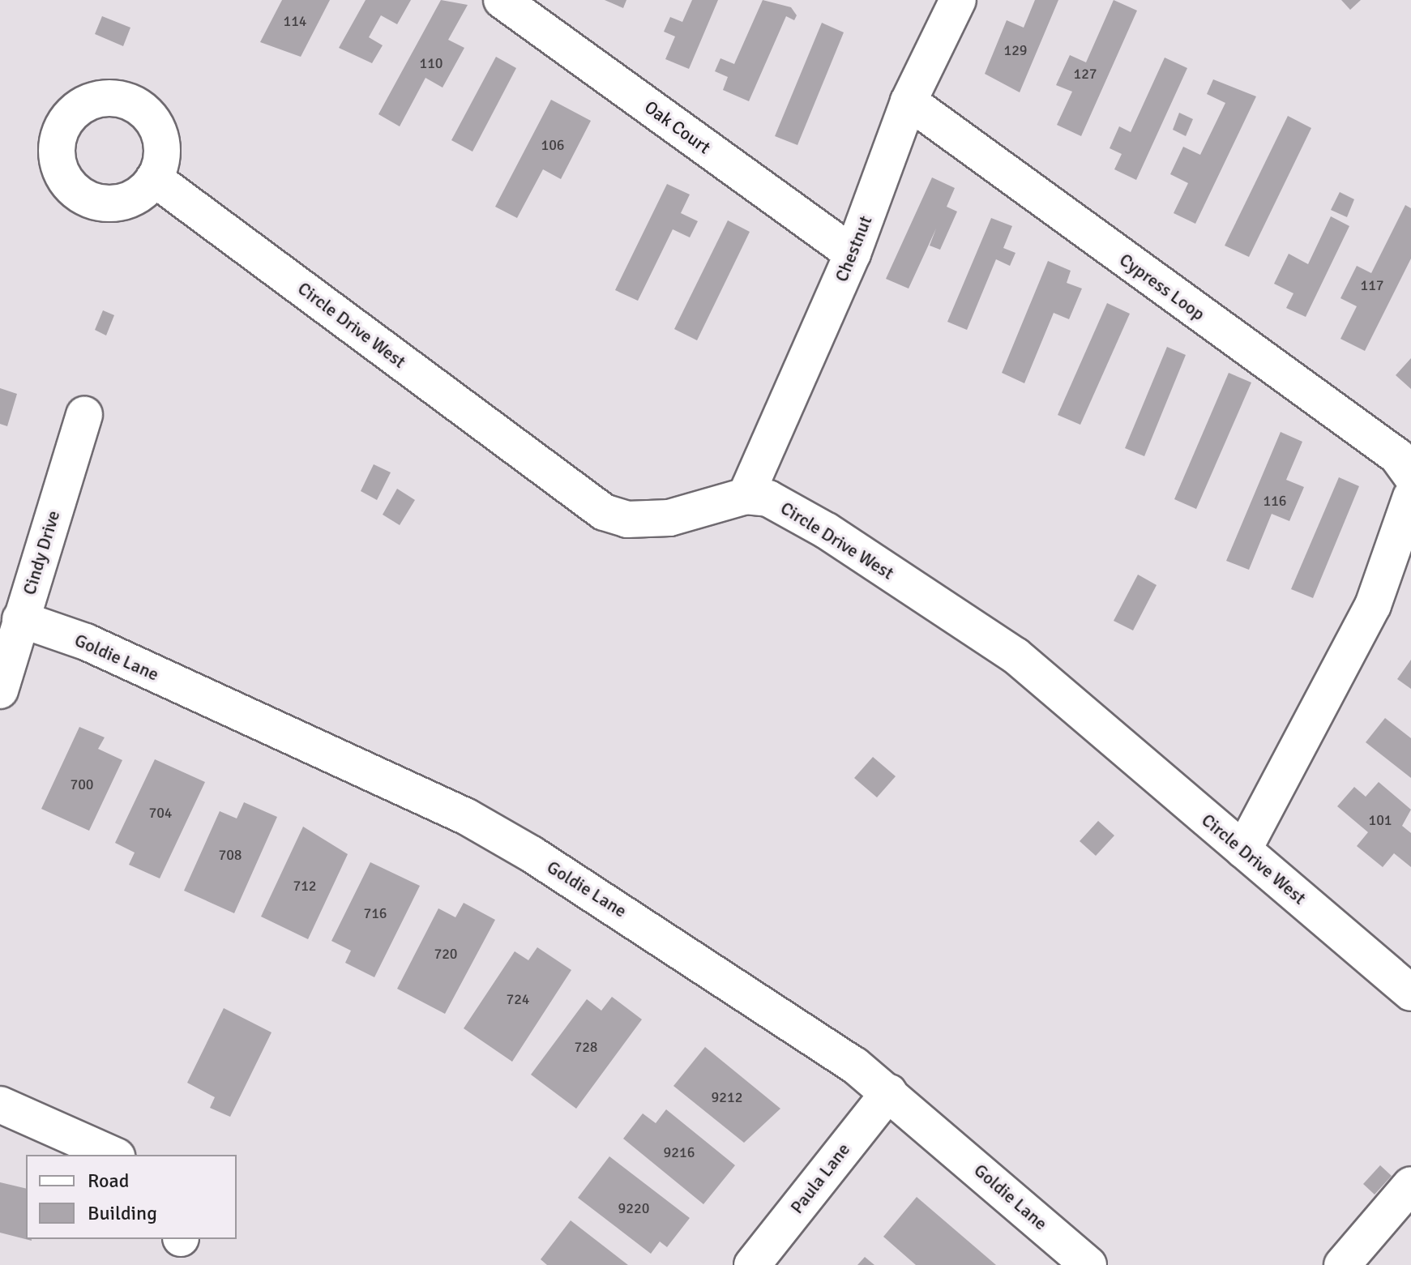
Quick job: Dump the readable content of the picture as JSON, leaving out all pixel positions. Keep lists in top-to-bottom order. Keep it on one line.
{"streets":{"street":["Oak Court","Chestnut","Cypress Loop","Circle Drive West","Cindy Drive","Goldie Lane","Paula Lane"]},"crossings":[["Oak Court","Chestnut"],["Chestnut","Cypress Loop"],["Chestnut","Circle Drive West"],["Cindy Drive","Goldie Lane"],["Goldie Lane","Paula Lane"]],"house_numbers":["114","129","110","127","106","117","116","700","704","101","708","712","716","720","724","728","9212","9216","9220"],"legend":["Road","Building"]}
